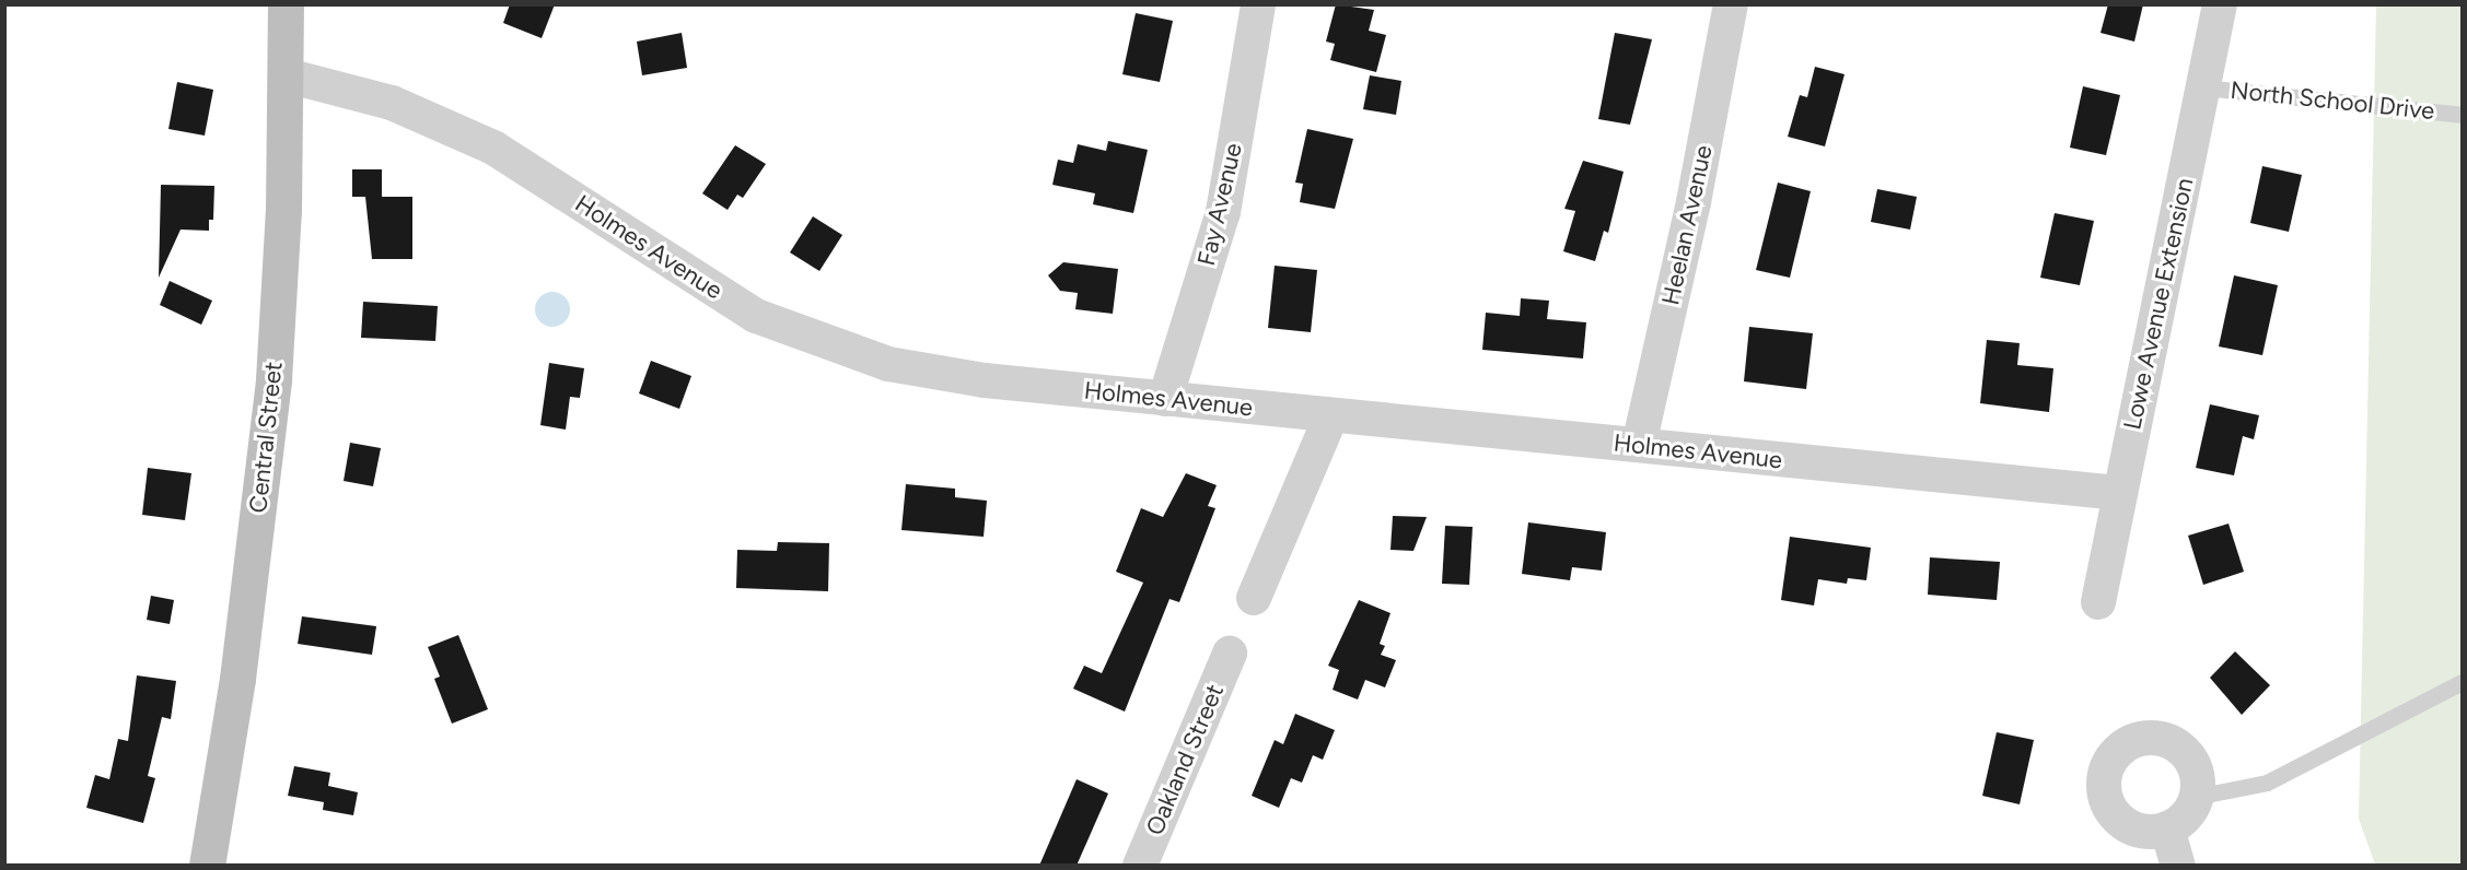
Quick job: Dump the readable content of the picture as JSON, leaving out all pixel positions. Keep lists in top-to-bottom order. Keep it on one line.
{"streets":{"main road":["Central Street"],"street":["Fay Avenue","Heelan Avenue","Holmes Avenue","Lowe Avenue Extension","Oakland Street"],"lane":["North School Drive"]},"crossings":[["North School Drive","Lowe Avenue Extension"],["Fay Avenue","Holmes Avenue"],["Heelan Avenue","Holmes Avenue"],["Holmes Avenue","Lowe Avenue Extension"],["Holmes Avenue","Central Street"]]}
